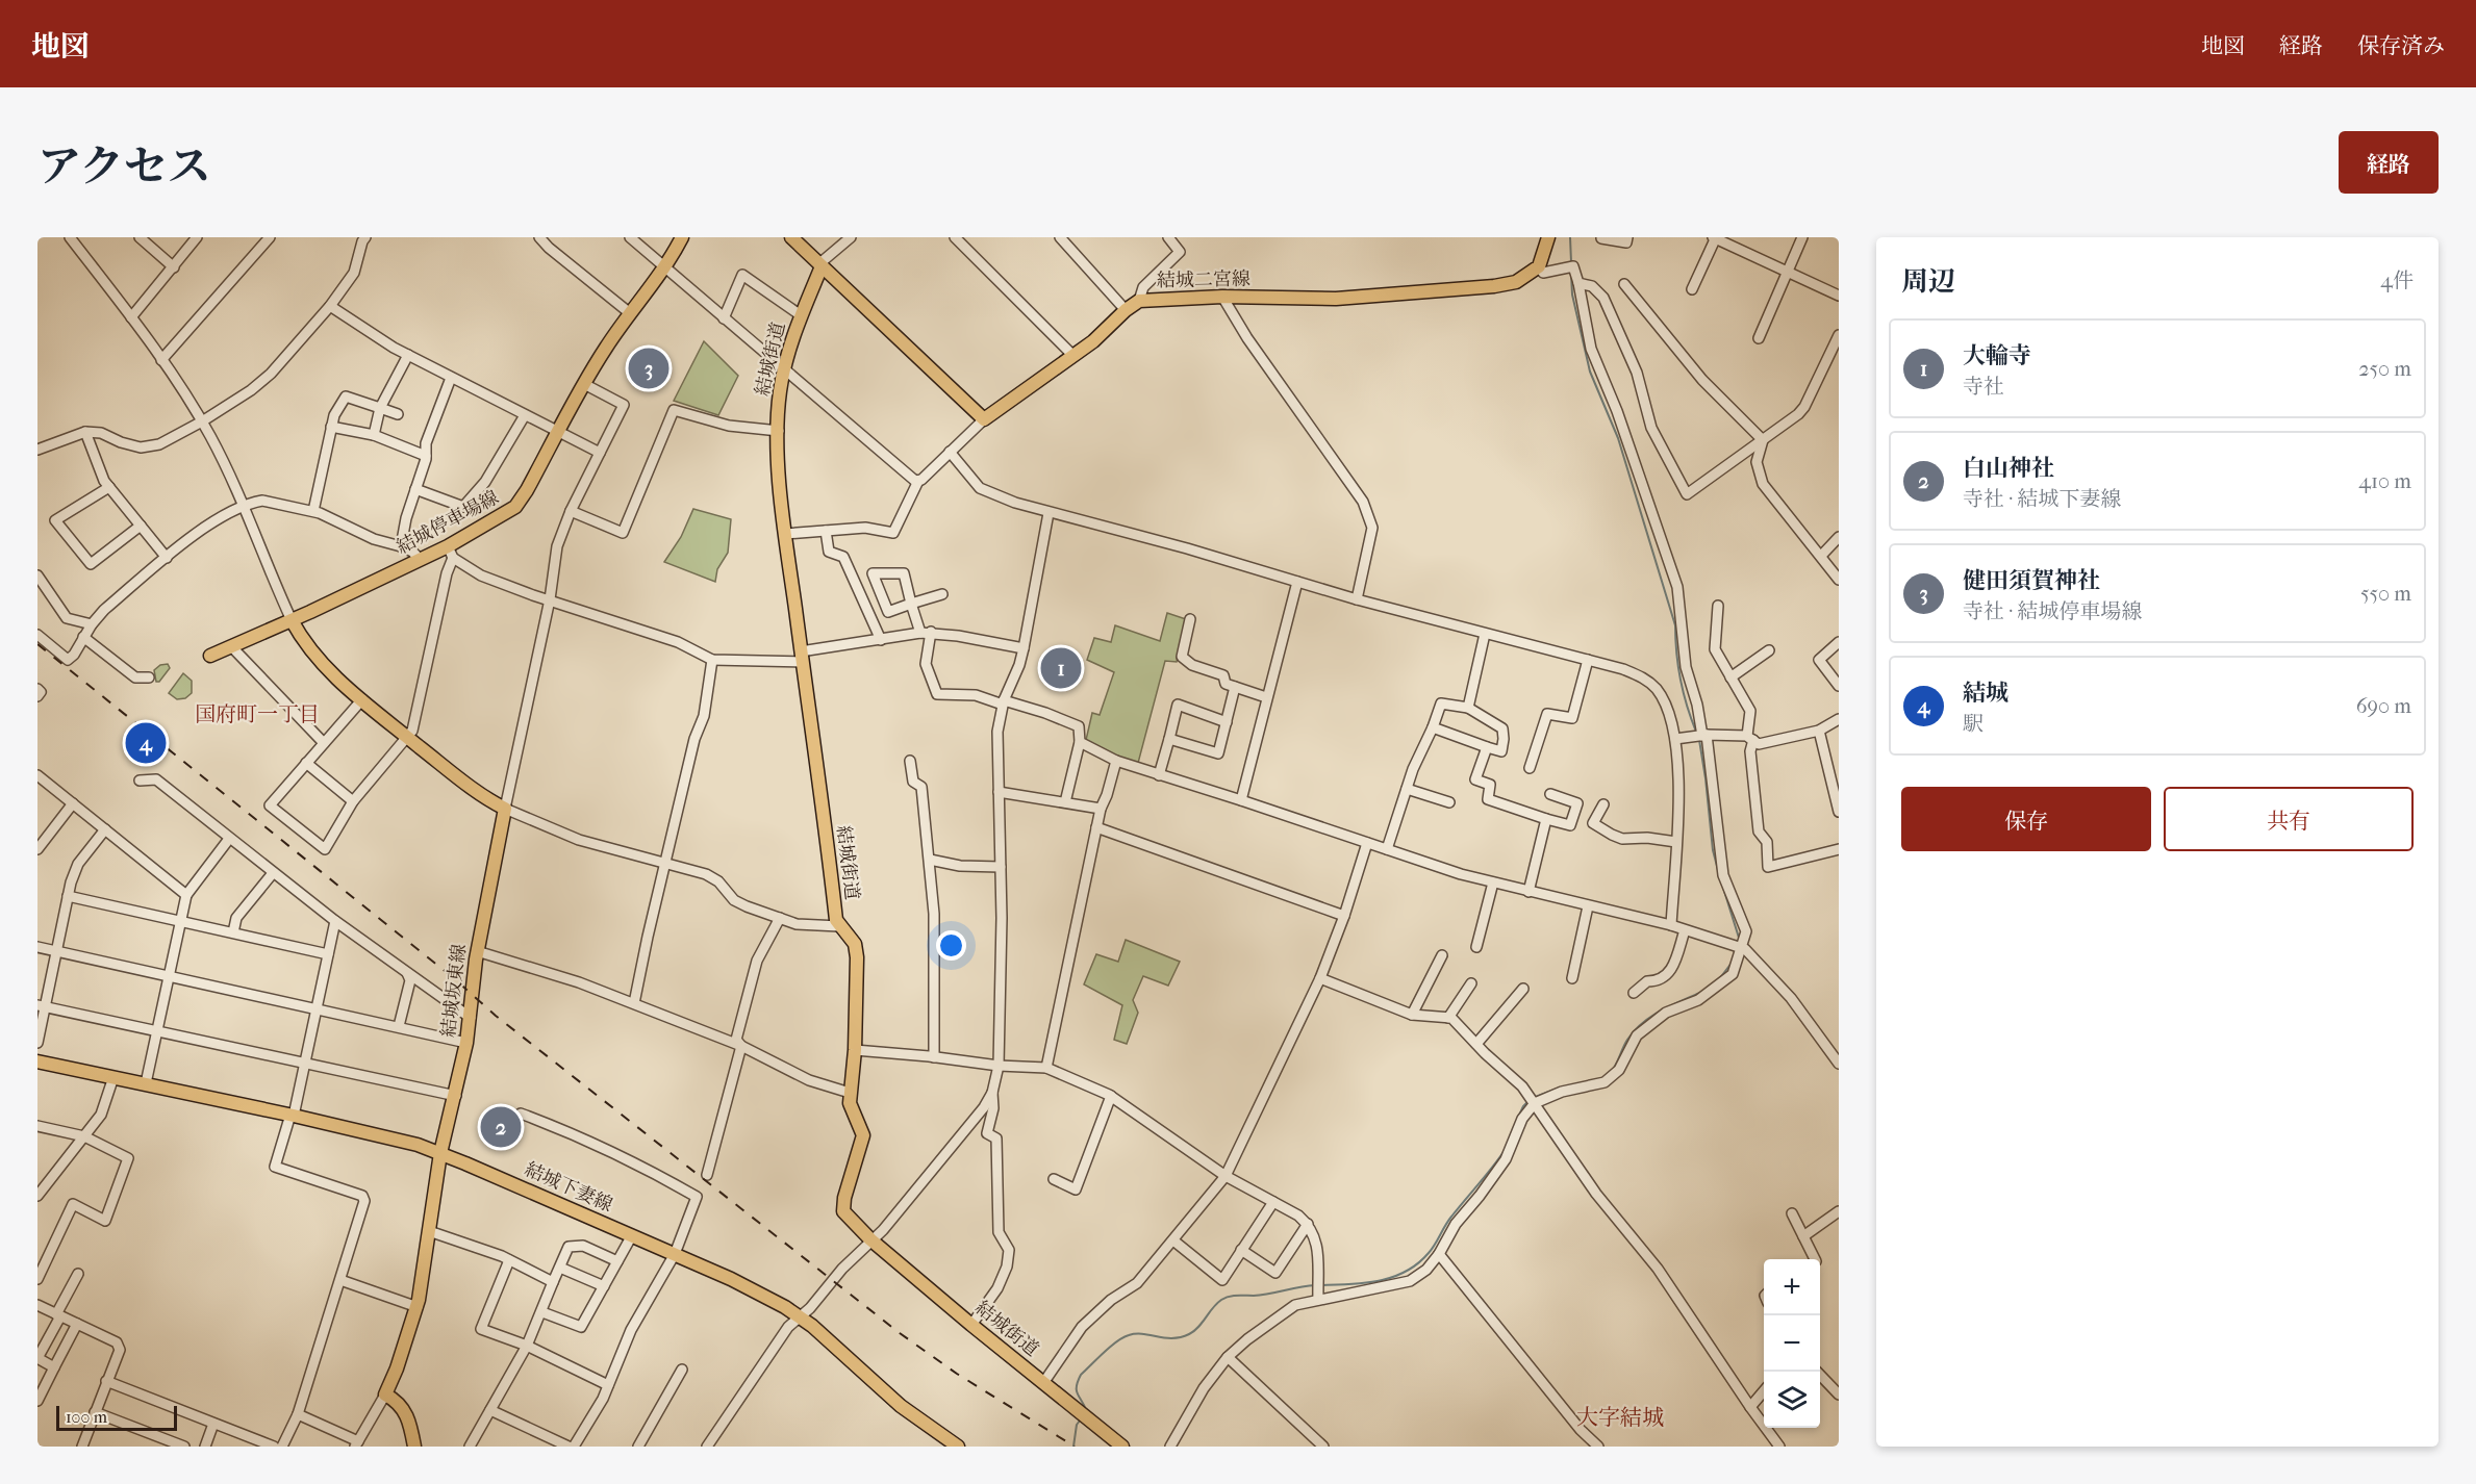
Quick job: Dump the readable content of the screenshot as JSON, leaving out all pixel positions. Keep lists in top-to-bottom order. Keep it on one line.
{"streets":{"main road":["結城二宮線","結城街道","結城停車場線","結城坂東線","結城下妻線"]},"crossings":[["結城坂東線","結城下妻線"]],"districts":["国府町一丁目","大字結城"],"scale_bar":"100 m","page":{"header":"地図","nav":["地図","経路","保存済み"],"title":"アクセス","buttons":["経路",["保存","共有"]],"heading":["周辺","4件"],"list":[{"mark":"1","name":"大輪寺","note":"寺社","value":"250 m"},{"mark":"2","name":"白山神社","note":"寺社 · 結城下妻線","value":"410 m"},{"mark":"3","name":"健田須賀神社","note":"寺社 · 結城停車場線","value":"550 m"},{"mark":"4","name":"結城","note":"駅","value":"690 m"}],"pins":["3","1","4","2"],"map_buttons":["+","−"],"scale":"100 m"}}
